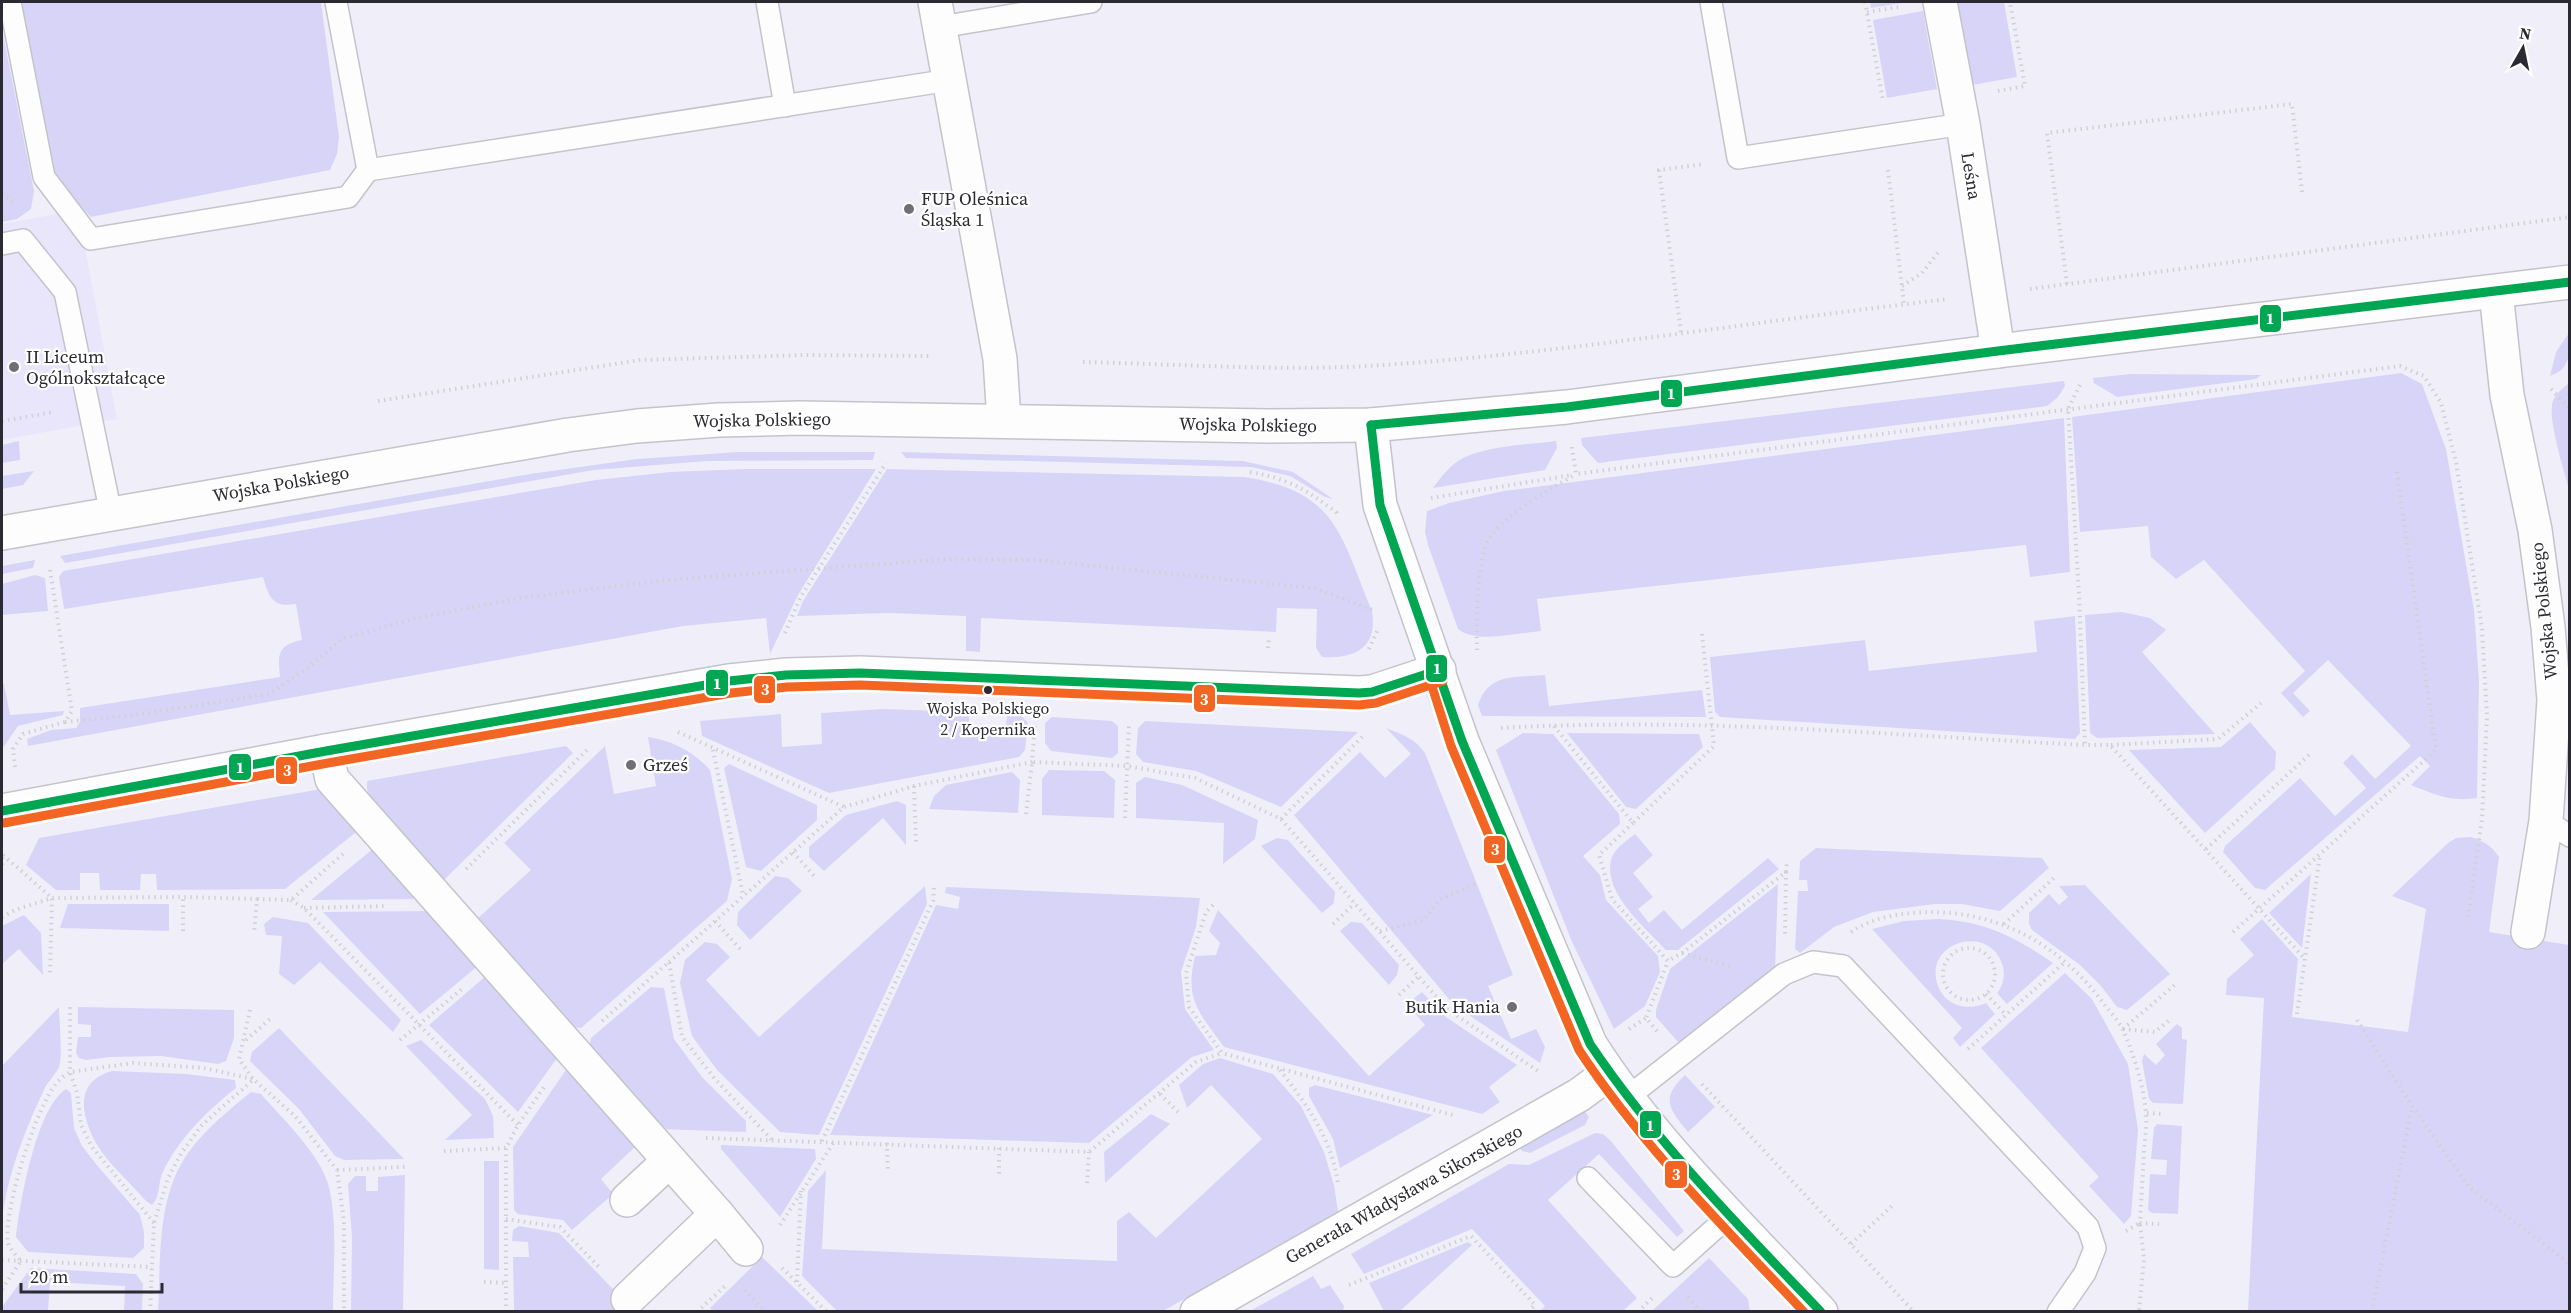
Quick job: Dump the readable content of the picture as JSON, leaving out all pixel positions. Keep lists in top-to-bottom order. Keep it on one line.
{"streets":{"street":["Leśna","Wojska Polskiego","Generała Władysława Sikorskiego"]},"crossings":[["Leśna","Wojska Polskiego"]],"places":["FUP Oleśnica Śląska 1","II Liceum Ogólnokształcące","Wojska Polskiego 2 / Kopernika","Grześ","Butik Hania"],"lines":["transit line 1","transit line 3"],"scale_bar":"20 m","north":"top"}
